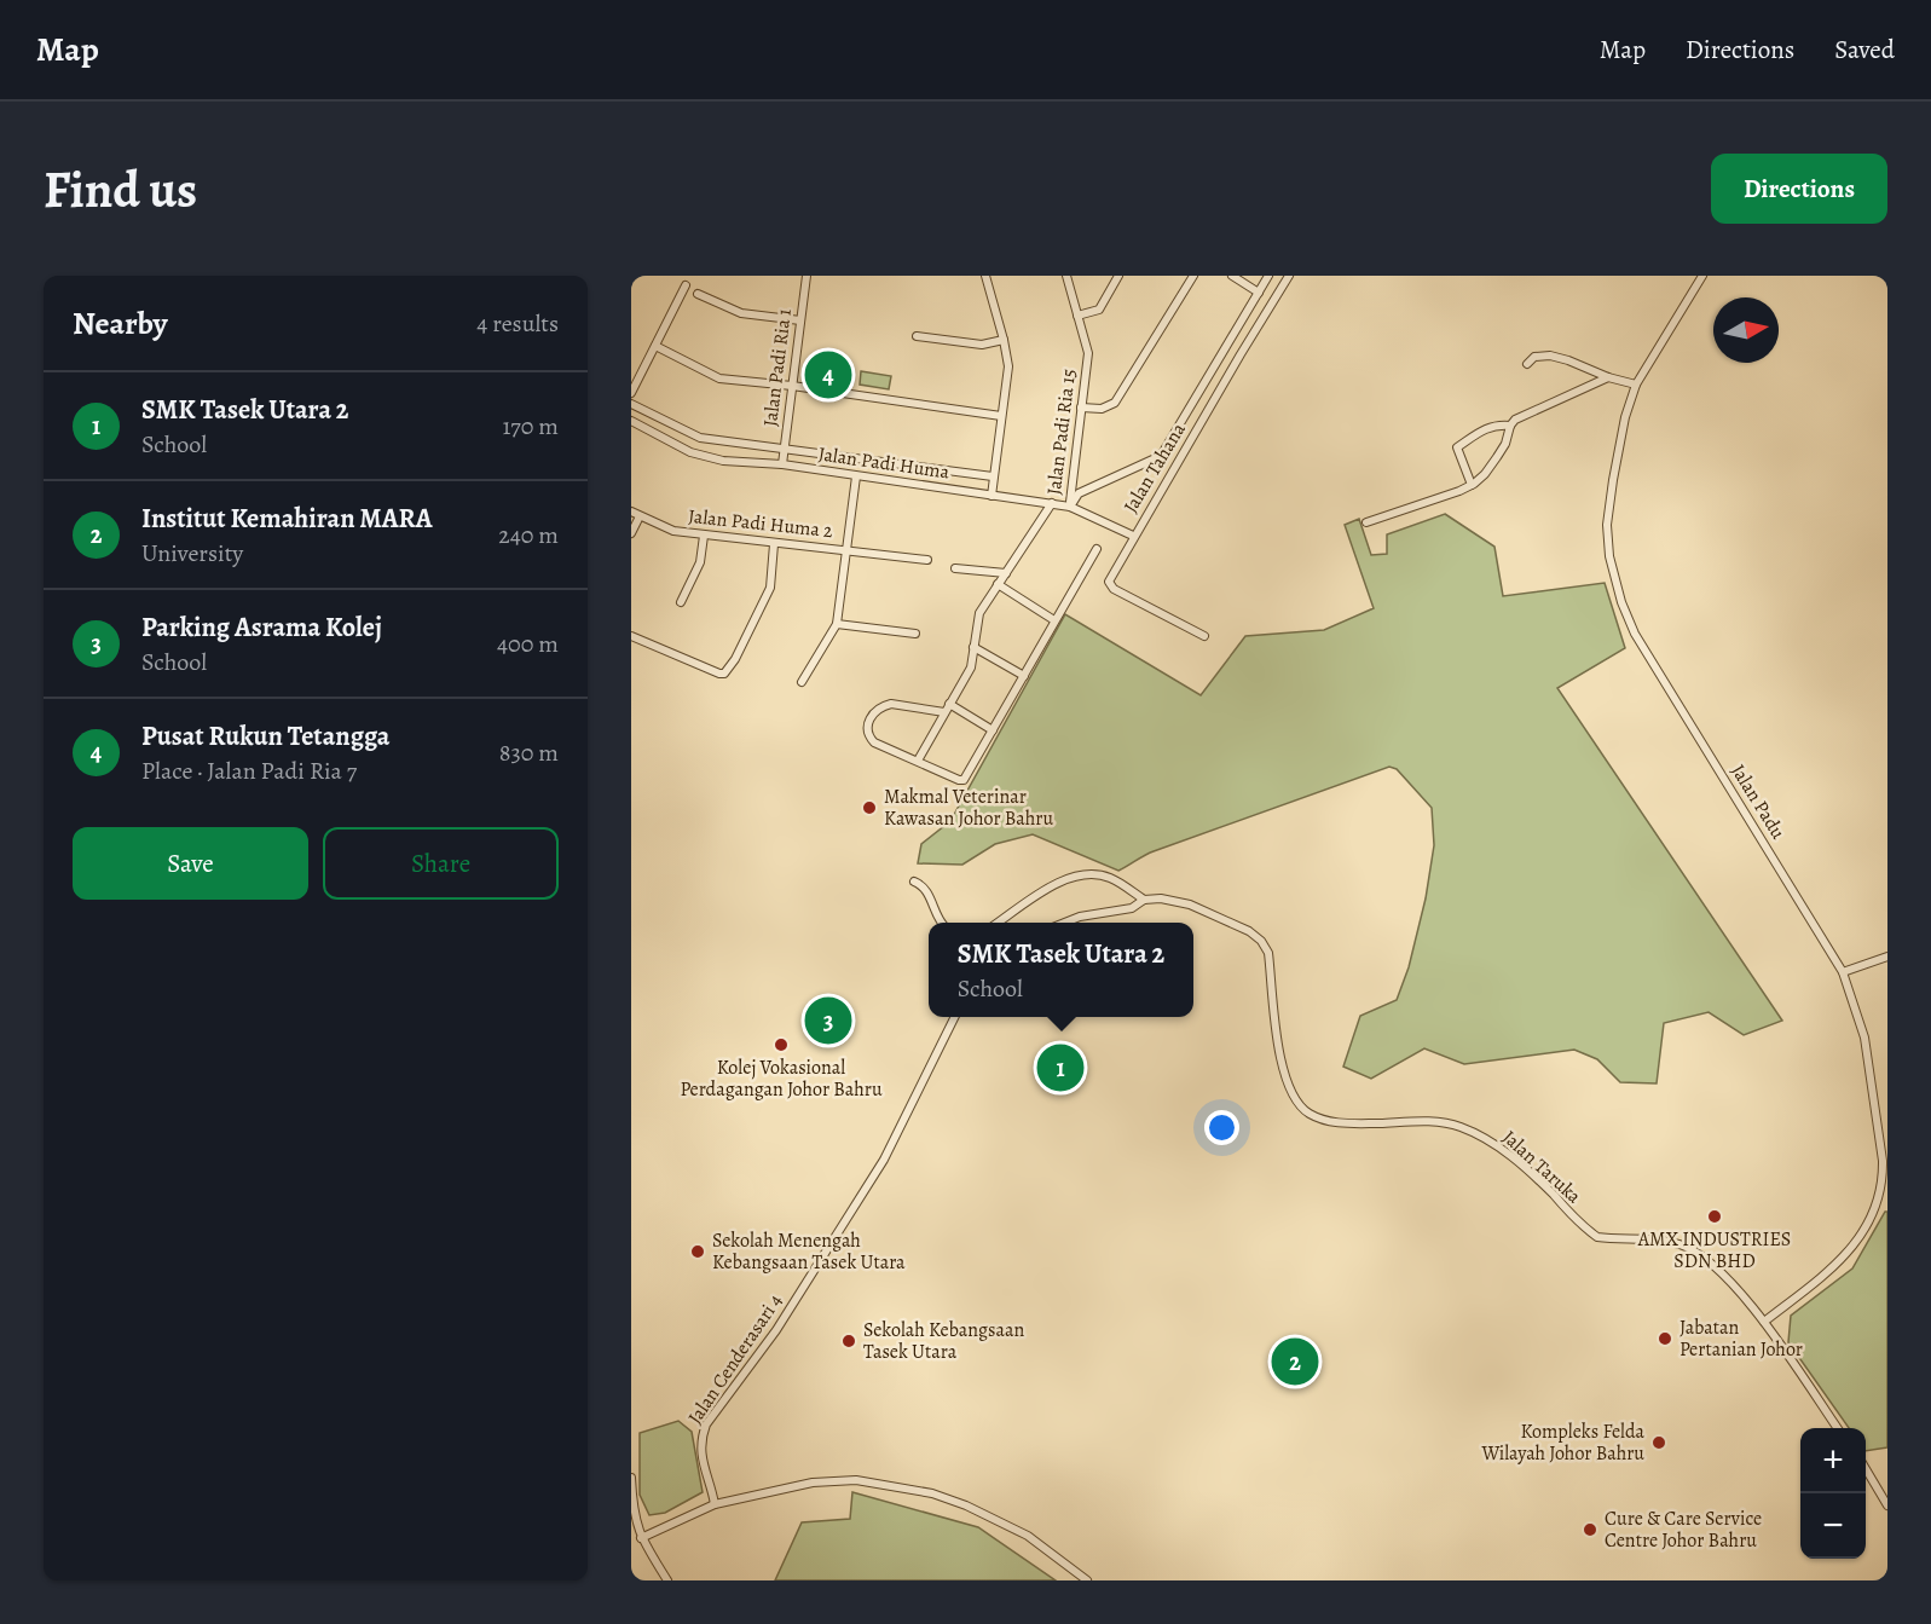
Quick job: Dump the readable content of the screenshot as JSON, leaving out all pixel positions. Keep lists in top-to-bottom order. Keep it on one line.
{"streets":{"street":["Jalan Padi Ria 1","Jalan Padi Ria 15","Jalan Padi Huma","Jalan Tahana","Jalan Padi Huma 2","Jalan Padu","Jalan Taruka","Jalan Cenderasari 4"]},"crossings":[["Jalan Padi Ria 1","Jalan Padi Huma"],["Jalan Padi Ria 15","Jalan Padi Huma"],["Jalan Padi Huma","Jalan Tahana"],["Jalan Padu","Jalan Taruka"]],"places":["Makmal Veterinar Kawasan Johor Bahru","Kolej Vokasional Perdagangan Johor Bahru","AMX INDUSTRIES SDN BHD","Sekolah Menengah Kebangsaan Tasek Utara","Jabatan Pertanian Johor","Sekolah Kebangsaan Tasek Utara","Kompleks Felda Wilayah Johor Bahru","Cure & Care Service Centre Johor Bahru"],"north":"right","page":{"header":"Map","nav":["Map","Directions","Saved"],"buttons":["Directions",["Save","Share"]],"title":"Find us","heading":["Nearby","4 results"],"pins":["4","3","1","2"],"list":[{"mark":"1","name":"SMK Tasek Utara 2","note":"School","value":"170 m"},{"mark":"2","name":"Institut Kemahiran MARA","note":"University","value":"240 m"},{"mark":"3","name":"Parking Asrama Kolej","note":"School","value":"400 m"},{"mark":"4","name":"Pusat Rukun Tetangga","note":"Place · Jalan Padi Ria 7","value":"830 m"}],"popup":["SMK Tasek Utara 2","School"],"map_buttons":["+","−"]}}
